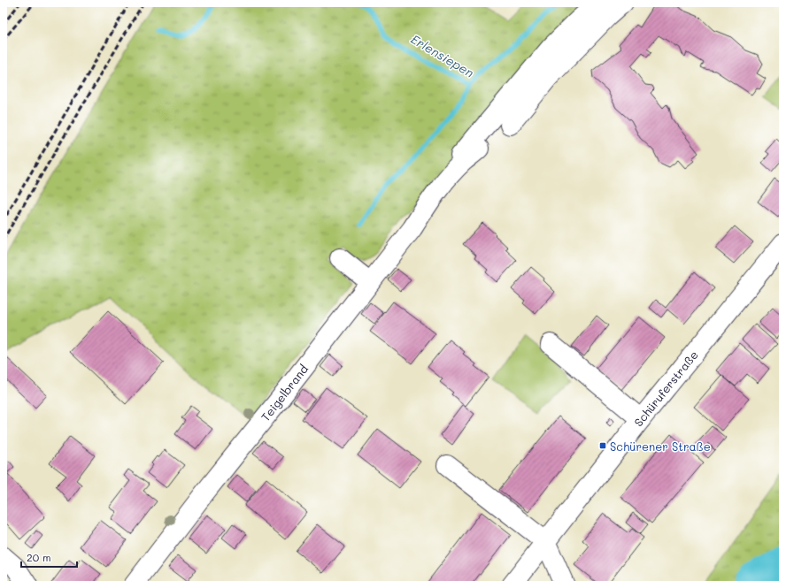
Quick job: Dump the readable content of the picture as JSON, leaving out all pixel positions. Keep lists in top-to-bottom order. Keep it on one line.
{"streets":{"street":["Schüruferstraße","Teigelbrand"]},"water":["Erlensiepen"],"places":{"transit":["Schürener Straße"]},"scale_bar":"20 m"}
